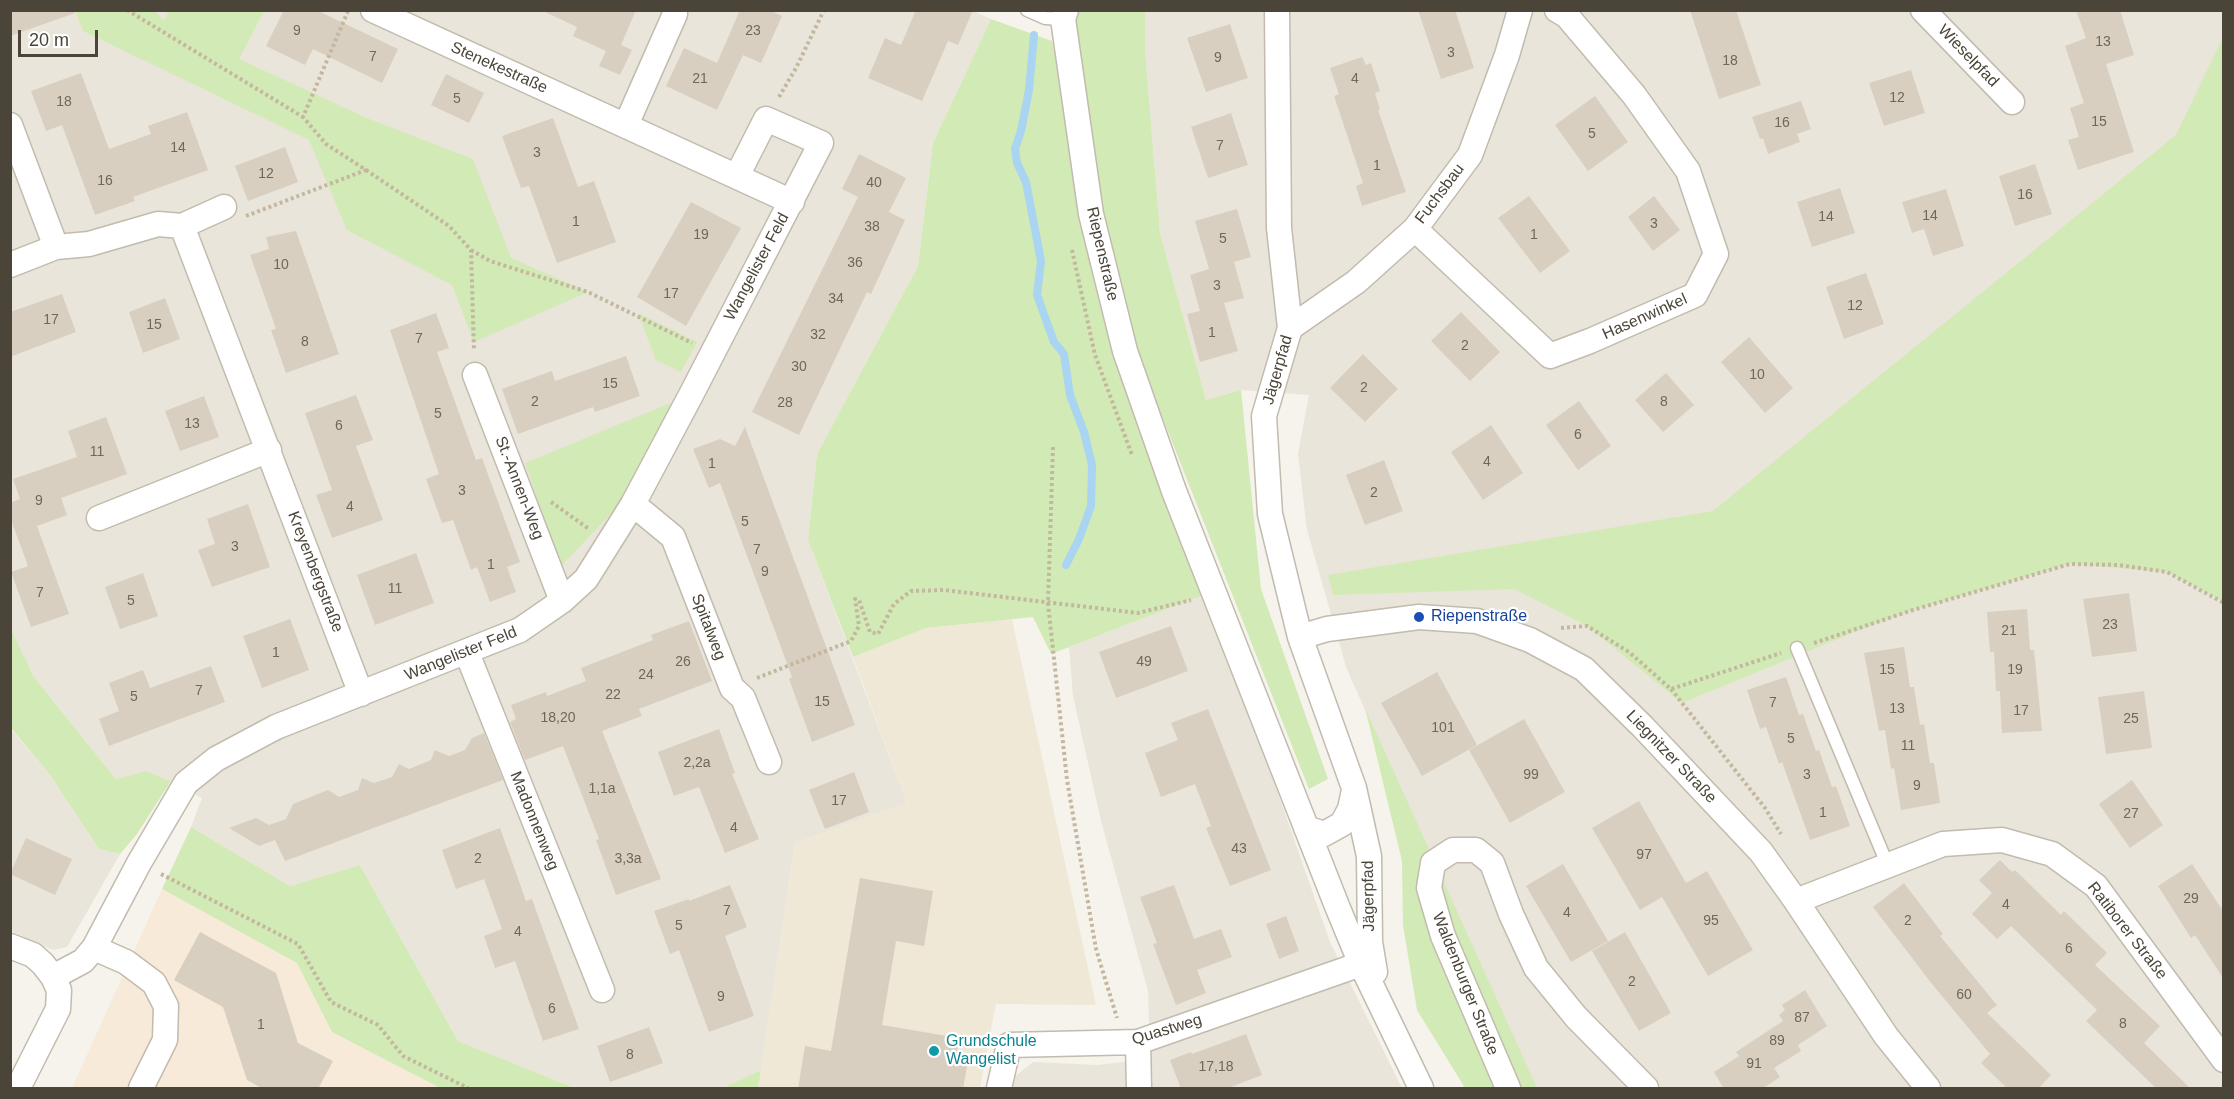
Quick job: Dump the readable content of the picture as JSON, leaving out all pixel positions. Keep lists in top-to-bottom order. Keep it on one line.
{"streets":{"street":["Wieselpfad","Stenekestraße","Fuchsbau","Riepenstraße","Wangelister Feld","Hasenwinkel","Jägerpfad","St.-Annen-Weg","Kreyenbergstraße","Spitalweg","Liegnitzer Straße","Madonnenweg","Ratiborer Straße","Waldenburger Straße","Quastweg"]},"crossings":[["Stenekestraße","Wangelister Feld"],["Fuchsbau","Hasenwinkel"],["Fuchsbau","Jägerpfad"],["Riepenstraße","Jägerpfad"],["Riepenstraße","Quastweg"],["Wangelister Feld","St.-Annen-Weg"],["Wangelister Feld","Kreyenbergstraße"],["Wangelister Feld","Spitalweg"],["Wangelister Feld","Madonnenweg"],["Jägerpfad","Liegnitzer Straße"],["Liegnitzer Straße","Ratiborer Straße"]],"places":["Riepenstraße","Grundschule Wangelist"],"house_numbers":["9","23","13","3","7","9","18","21","4","12","5","18","15","16","5","7","14","3","1","12","16","40","16","14","14","1","3","38","19","1","5","36","10","3","17","34","12","17","15","1","32","7","8","2","30","10","15","2","2","8","28","5","13","6","6","11","4","1","3","2","9","4","5","3","7","1","9","11","7","5","23","21","1","26","49","15","19","24","7","22","5","15","7","13","17","18,20","25","101","5","11","2,2a","99","3","9","1,1a","17","1","27","4","43","97","2","3,3a","29","4","7","4","95","2","5","4","6","2","60","9","6","87","8","1","89","8","91","17,18"],"scale_bar":"20 m"}
